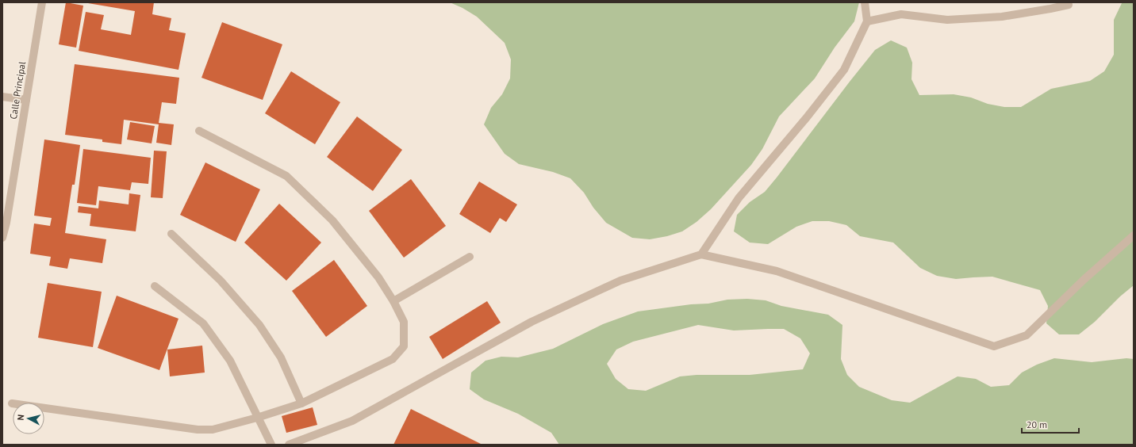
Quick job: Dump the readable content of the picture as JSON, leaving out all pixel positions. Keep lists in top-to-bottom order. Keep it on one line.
{"streets":{"street":["Calle Principal"]},"scale_bar":"20 m","north":"left"}
